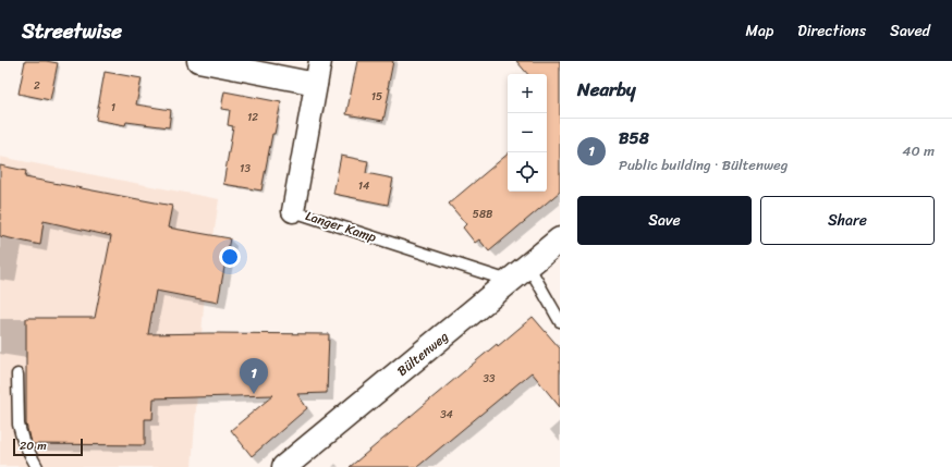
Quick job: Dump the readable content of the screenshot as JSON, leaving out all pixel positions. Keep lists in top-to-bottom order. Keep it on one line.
{"streets":{"main road":["Bültenweg"],"street":["Langer Kamp"]},"crossings":[["Langer Kamp","Bültenweg"]],"house_numbers":["2","15","1","12","13","14","58B","33","34"],"scale_bar":"20 m","page":{"header":"Streetwise","nav":["Map","Directions","Saved"],"heading":"Nearby","map_buttons":["+","−"],"list":[{"mark":"1","name":"B58","note":"Public building · Bültenweg","value":"40 m"}],"buttons":["Save","Share"],"pins":"1","scale":"20 m"}}
